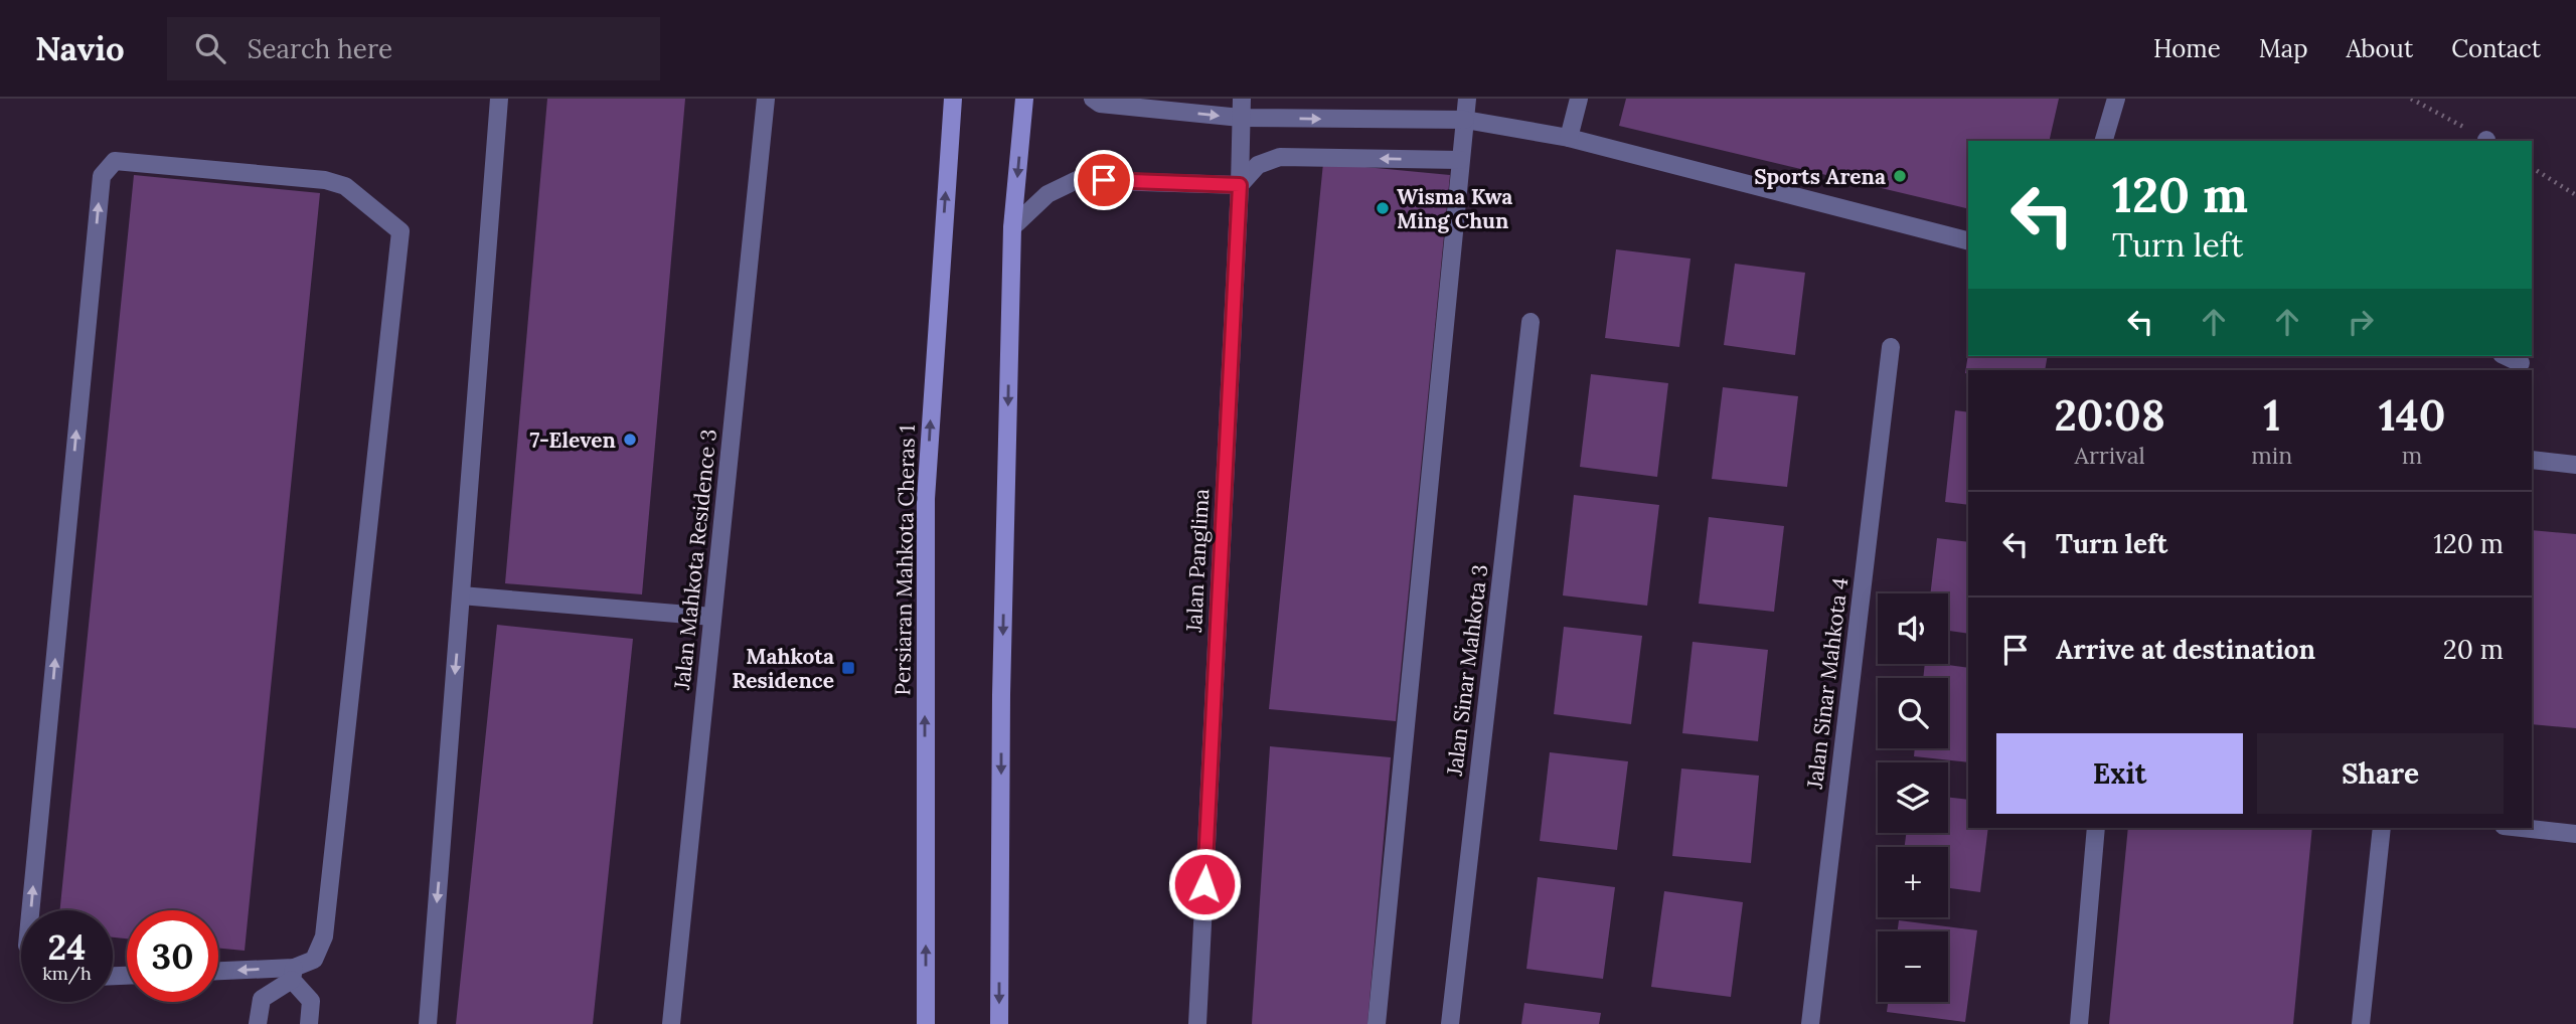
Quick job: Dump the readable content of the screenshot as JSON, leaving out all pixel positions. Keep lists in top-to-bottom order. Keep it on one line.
{"streets":{"main road":["Persiaran Mahkota Cheras 1"],"street":["Jalan Mahkota Residence 3","Jalan Panglima","Jalan Sinar Mahkota 3","Jalan Sinar Mahkota 4"]},"places":{"other":["Sports Arena","Wisma Kwa Ming Chun","7-Eleven"],"transit":["Mahkota Residence"]},"page":{"header":"Navio","search":"Search here","nav":["Home","Map","About","Contact"],"turn":["120 m","Turn left"],"eta":["20:08","Arrival","1","min","140","m"],"list":[{"name":"Turn left","value":"120 m"},{"name":"Arrive at destination","value":"20 m"}],"map_buttons":["+","−"],"buttons":["Exit","Share"],"speed":"24 km/h","limit":"30"}}
